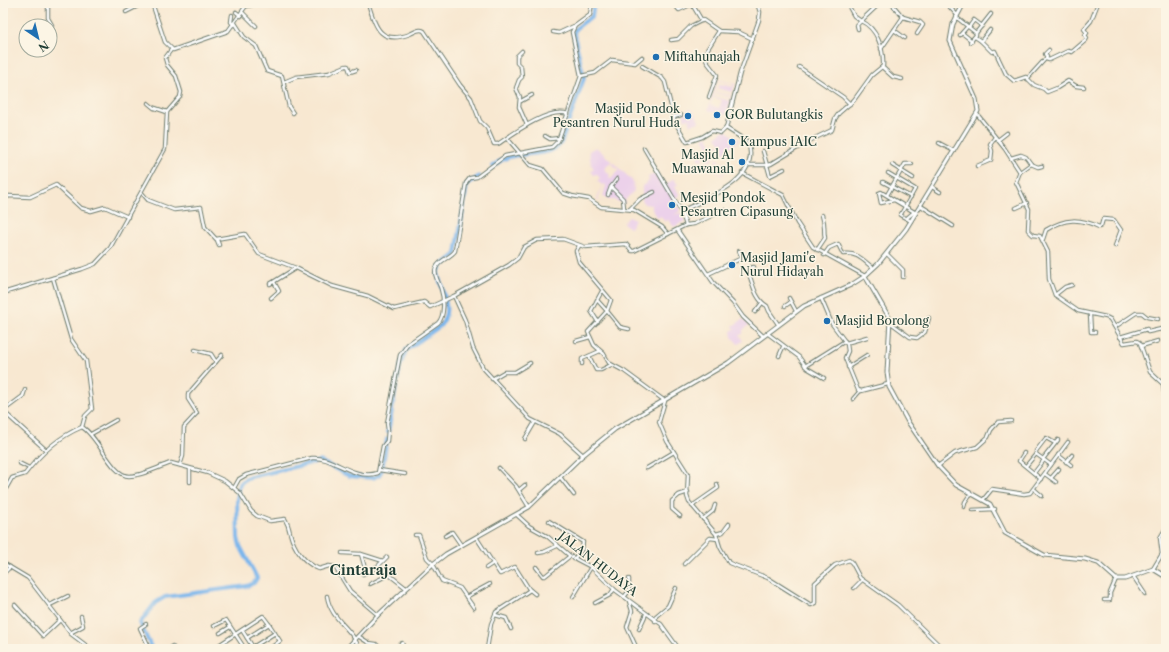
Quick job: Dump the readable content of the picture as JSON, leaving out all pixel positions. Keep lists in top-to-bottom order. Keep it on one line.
{"streets":{"street":["JALAN HUDAYA"]},"districts":["Cintaraja"],"places":["Miftahunajah","GOR Bulutangkis","Masjid Pondok Pesantren Nurul Huda","Kampus IAIC","Masjid Al Muawanah","Mesjid Pondok Pesantren Cipasung","Masjid Jami'e Nurul Hidayah","Masjid Borolong"],"north":"bottom right"}
